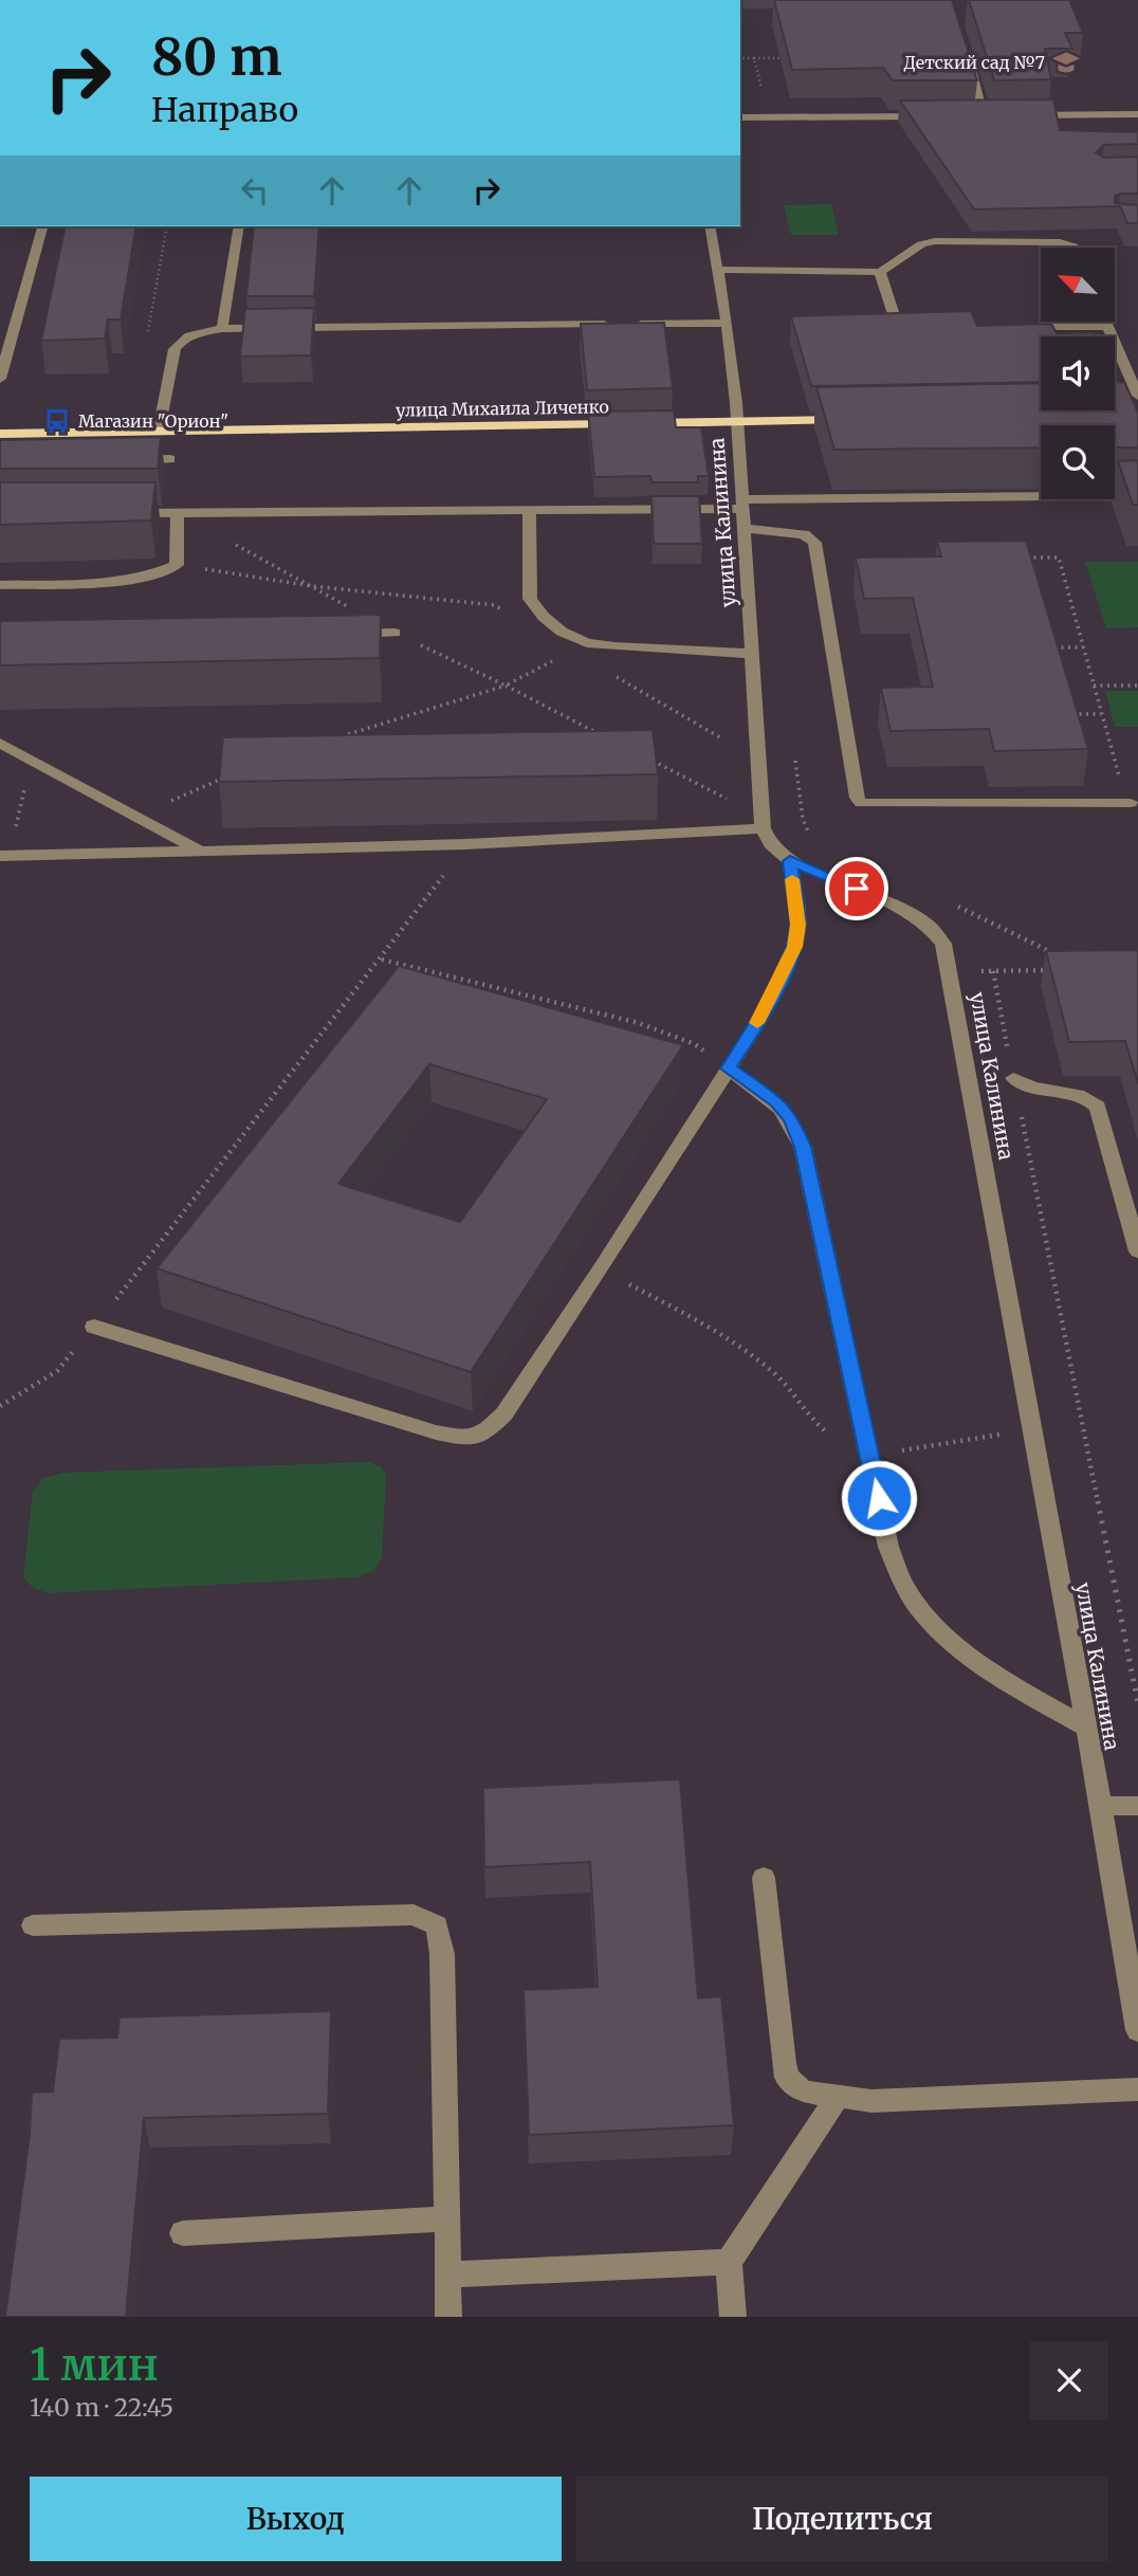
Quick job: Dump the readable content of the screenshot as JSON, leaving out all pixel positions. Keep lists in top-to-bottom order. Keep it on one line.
{"streets":{"main road":["улица Михаила Личенко"],"street":["улица Калинина"]},"crossings":[["улица Михаила Личенко","улица Калинина"]],"places":{"school or university":["Детский сад №7"],"bus stop":["Магазин \"Орион\""]},"north":"top left","page":{"turn":["80 m","Направо"],"heading":["1 мин","140 m · 22:45"],"buttons":["Выход","Поделиться"]}}
